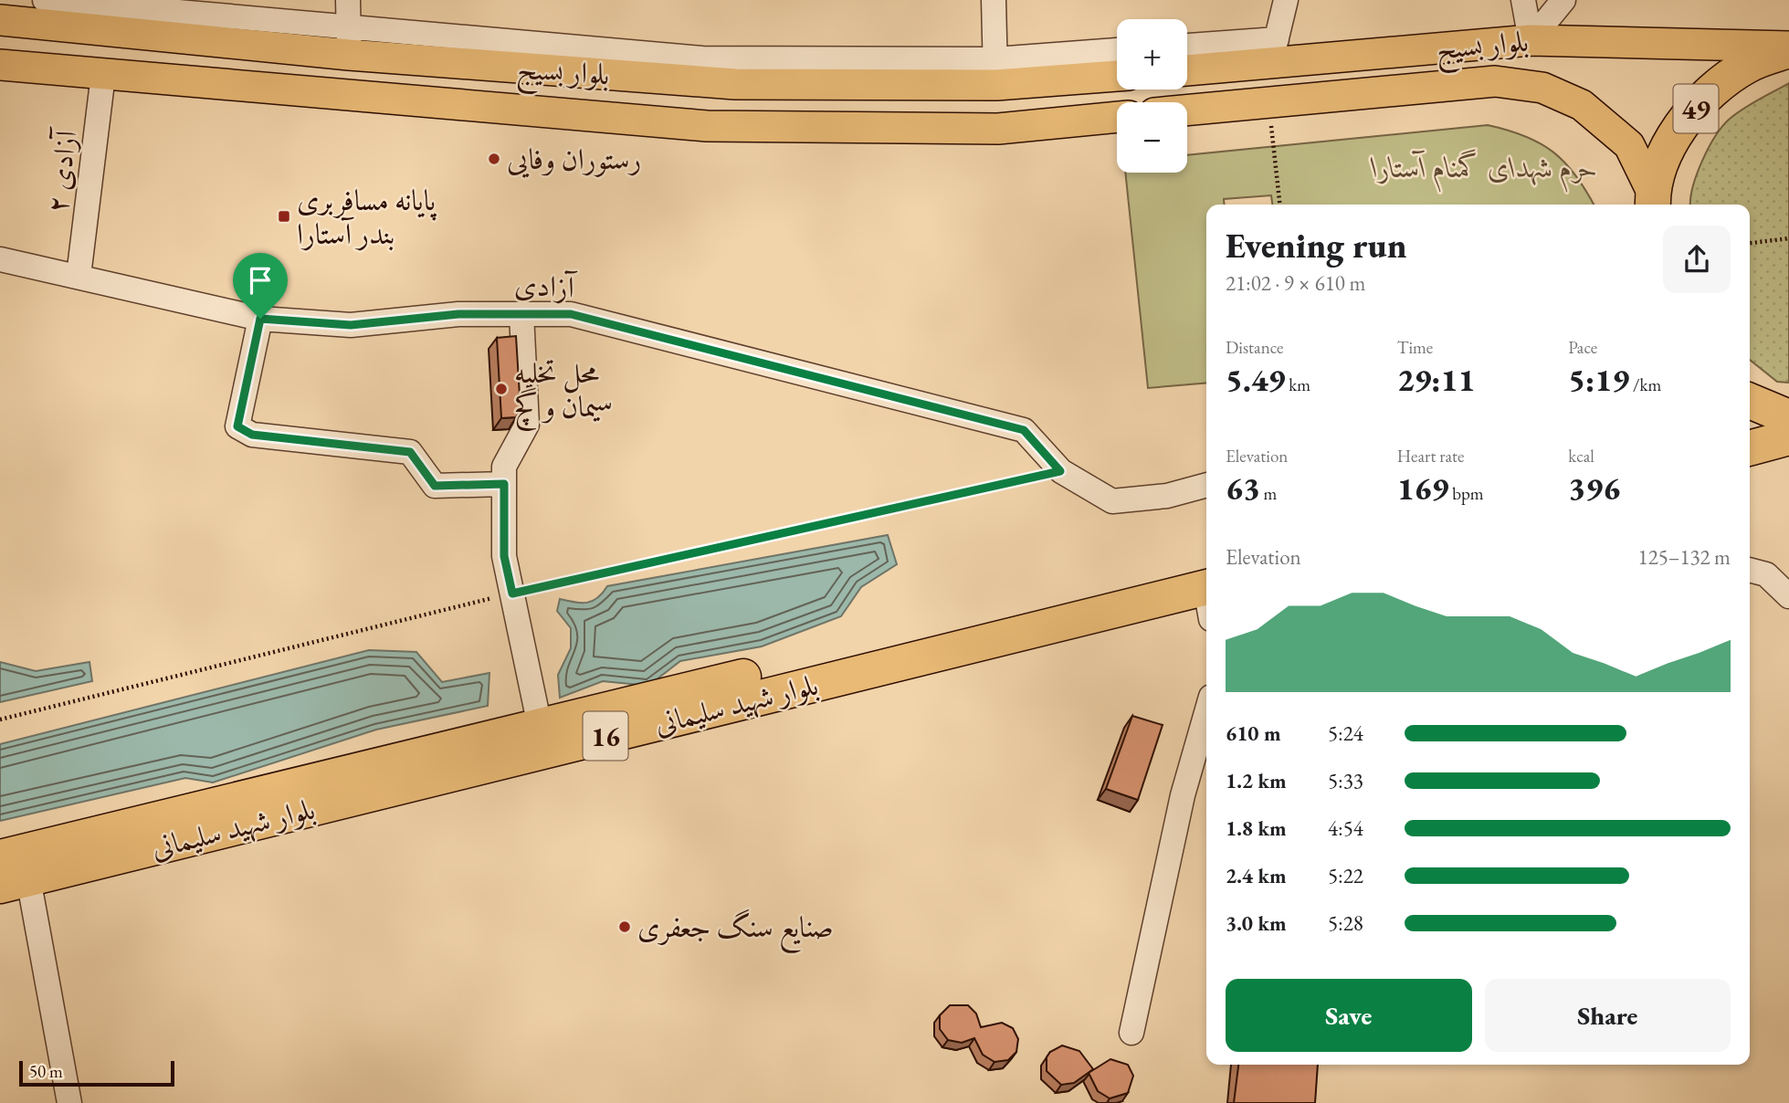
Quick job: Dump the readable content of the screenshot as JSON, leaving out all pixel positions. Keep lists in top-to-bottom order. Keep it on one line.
{"streets":{"highway":["49","بلوار شهید سلیمانی","16"],"main road":["بلوار بسیج"],"street":["آزادی ۲","آزادی"]},"crossings":[["بلوار بسیج","49"],["بلوار بسیج","آزادی ۲"],["آزادی ۲","آزادی"]],"parks":["حرم شهدای گمنام آستارا"],"places":{"other":["رستوران وفایی","محل تخلیه سیمان و گچ","صنایع سنگ جعفری"],"transit":["پایانه مسافربری بندر آستارا"]},"scale_bar":"50 m","page":{"map_buttons":["+","−"],"heading":["Evening run","21:02 · 9 × 610 m"],"stats":[["Distance","5.49 km"],["Time","29:11"],["Pace","5:19 /km"],["Elevation","63 m"],["Heart rate","169 bpm"],["kcal","396"]],"chart":["Elevation","125–132 m"],"list":[{"name":"610 m","note":"5:24"},{"name":"1.2 km","note":"5:33"},{"name":"1.8 km","note":"4:54"},{"name":"2.4 km","note":"5:22"},{"name":"3.0 km","note":"5:28"}],"buttons":["Save","Share"],"scale":"50 m"}}
